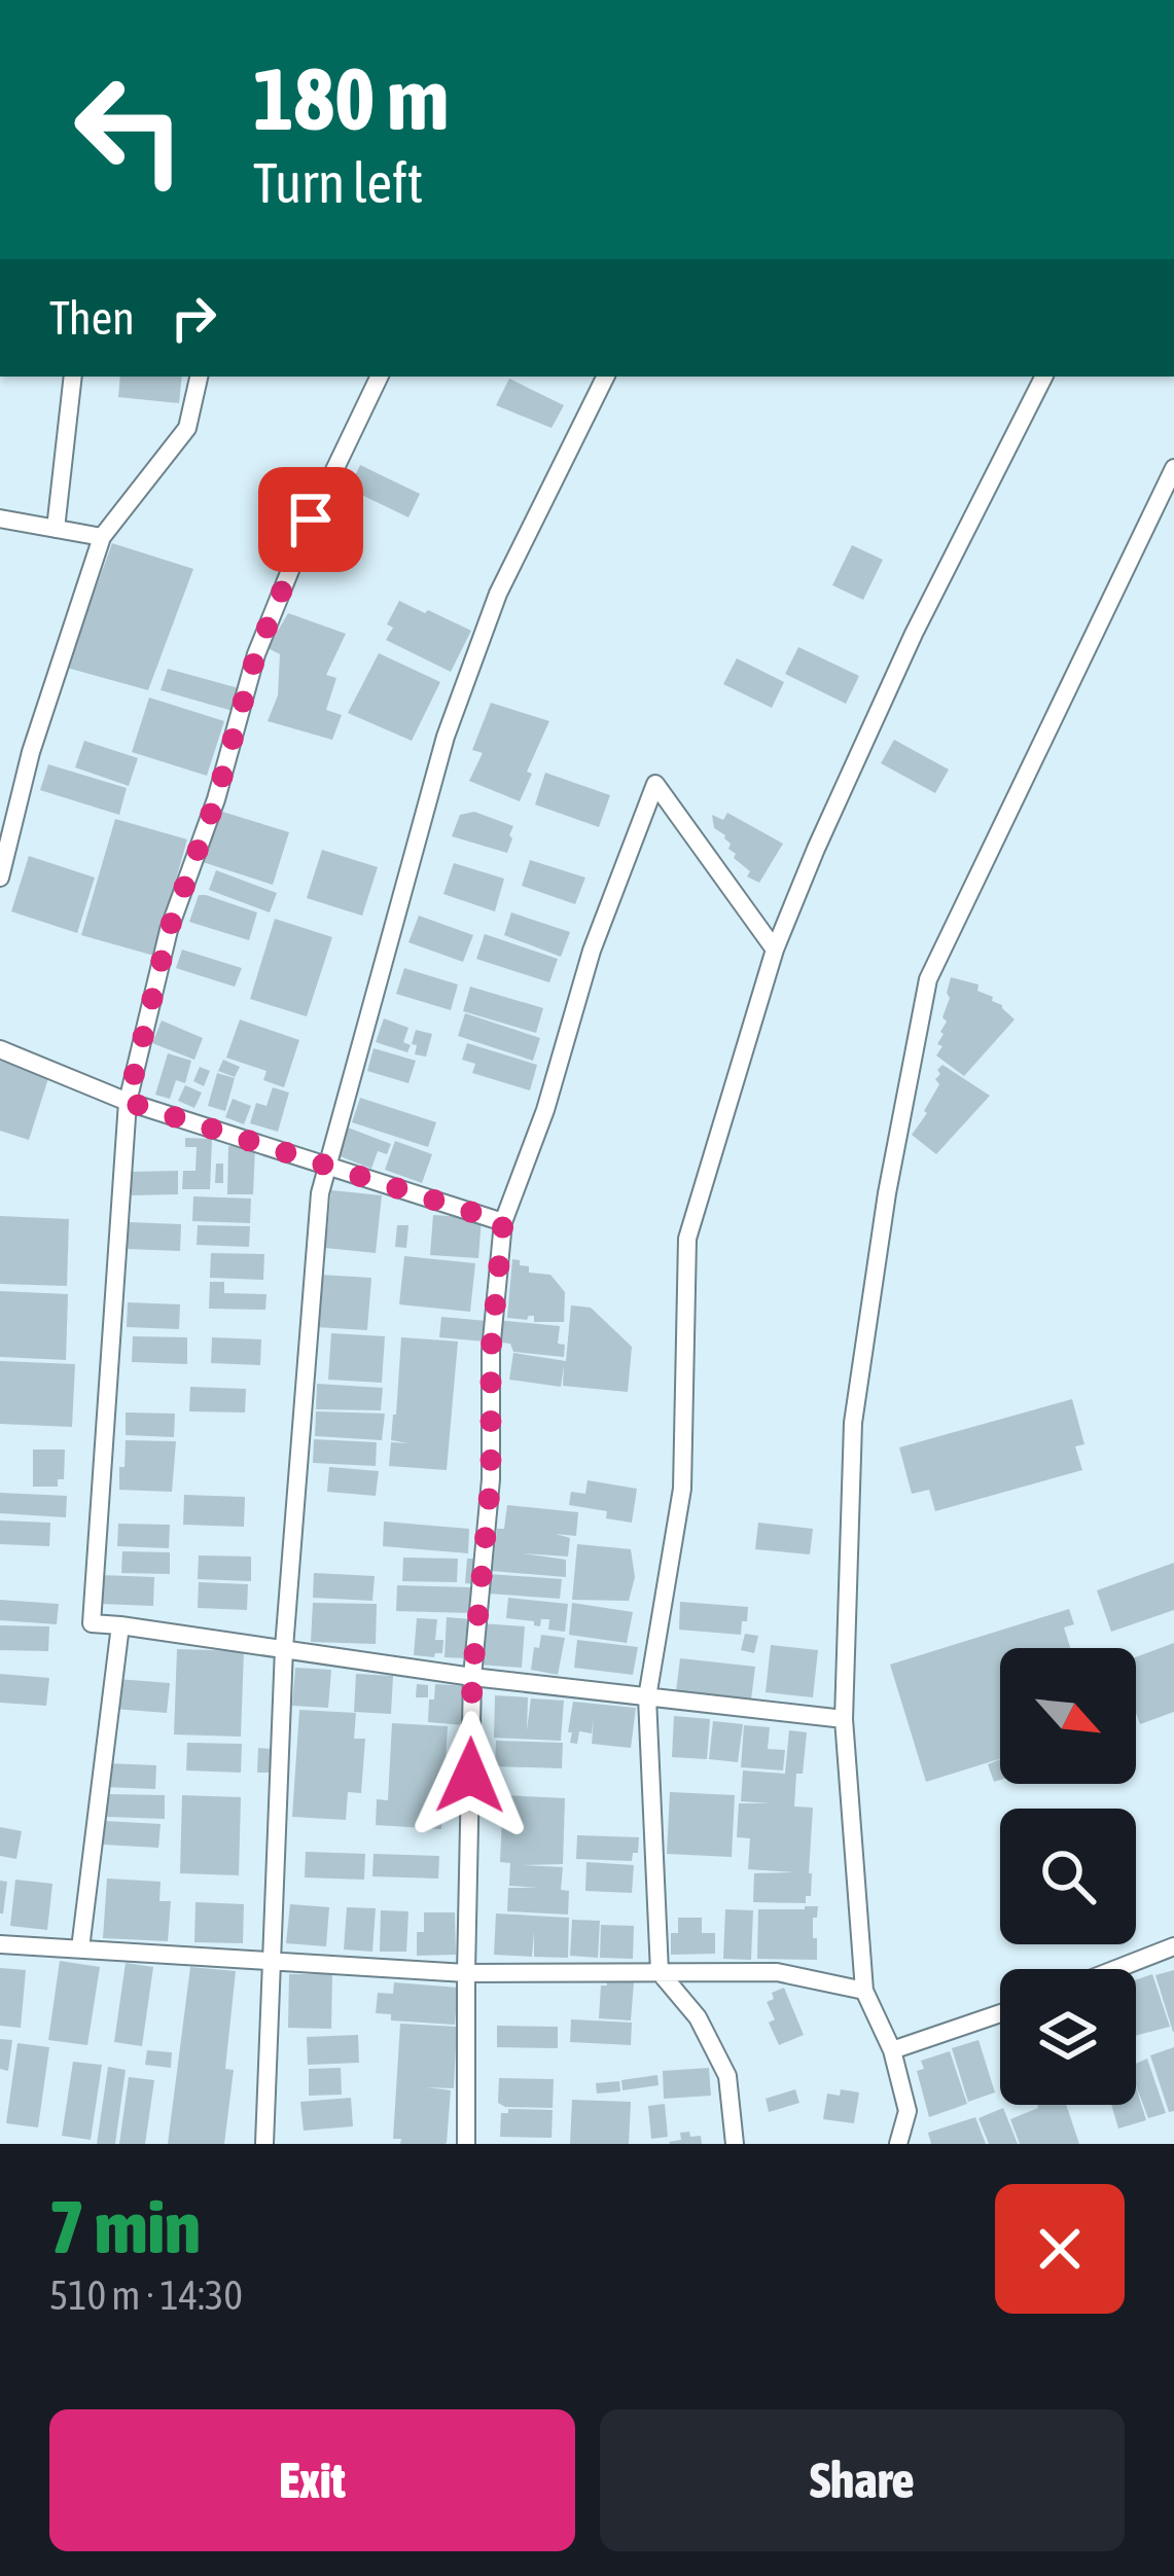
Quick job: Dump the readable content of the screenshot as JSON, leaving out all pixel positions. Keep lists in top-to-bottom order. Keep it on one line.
{"north":"bottom right","page":{"turn":["180 m","Turn left"],"then":"Then","heading":["7 min","510 m · 14:30"],"buttons":["Exit","Share"]}}
